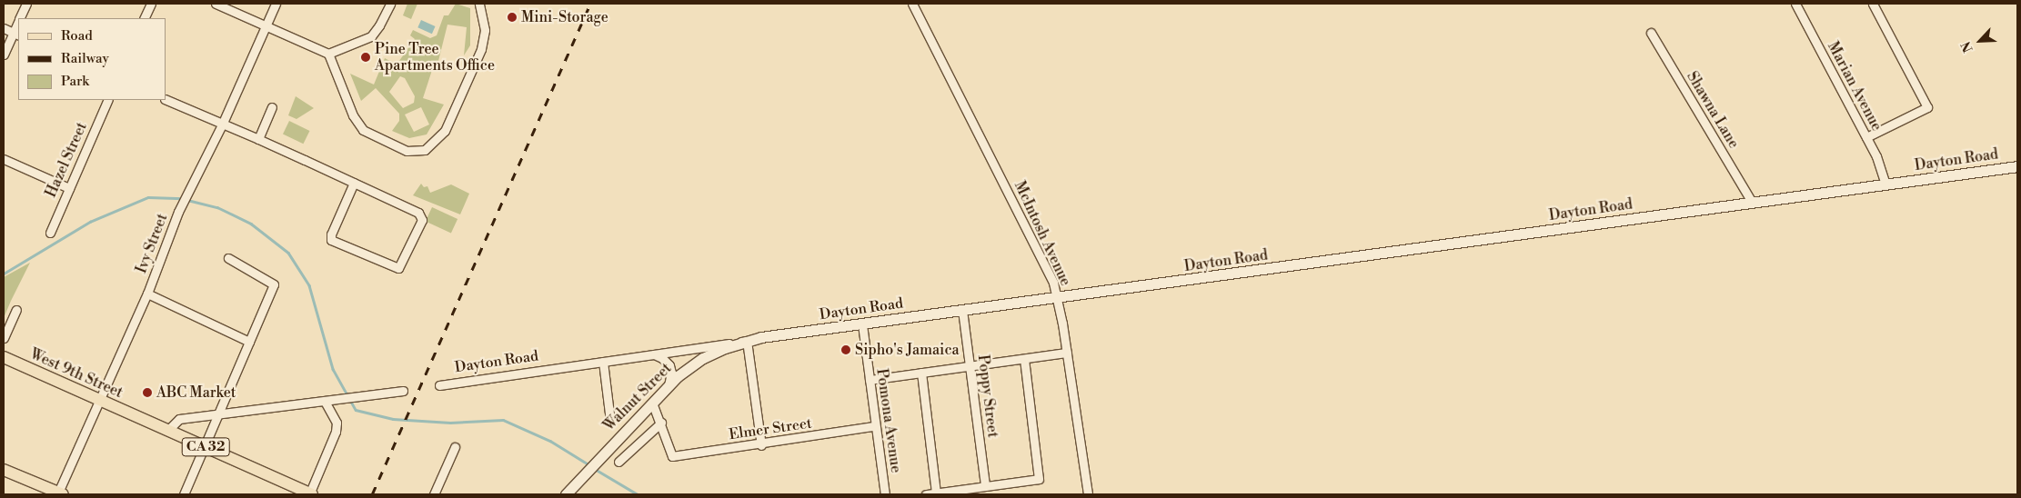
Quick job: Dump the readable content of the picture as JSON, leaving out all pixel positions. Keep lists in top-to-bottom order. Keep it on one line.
{"streets":{"main road":["West 9th Street","CA 32"],"street":["Marian Avenue","Shawna Lane","Hazel Street","Dayton Road","McIntosh Avenue","Ivy Street","Poppy Street","Walnut Street","Pomona Avenue","Elmer Street"]},"crossings":[["Marian Avenue","Dayton Road"],["Shawna Lane","Dayton Road"],["Dayton Road","McIntosh Avenue"],["Dayton Road","Poppy Street"],["Dayton Road","Walnut Street"],["Dayton Road","Pomona Avenue"],["Ivy Street","West 9th Street"],["Pomona Avenue","Elmer Street"]],"places":["Mini-Storage","Pine Tree Apartments Office","Sipho's Jamaica","ABC Market"],"legend":["Road","Railway","Park"],"north":"bottom left"}
